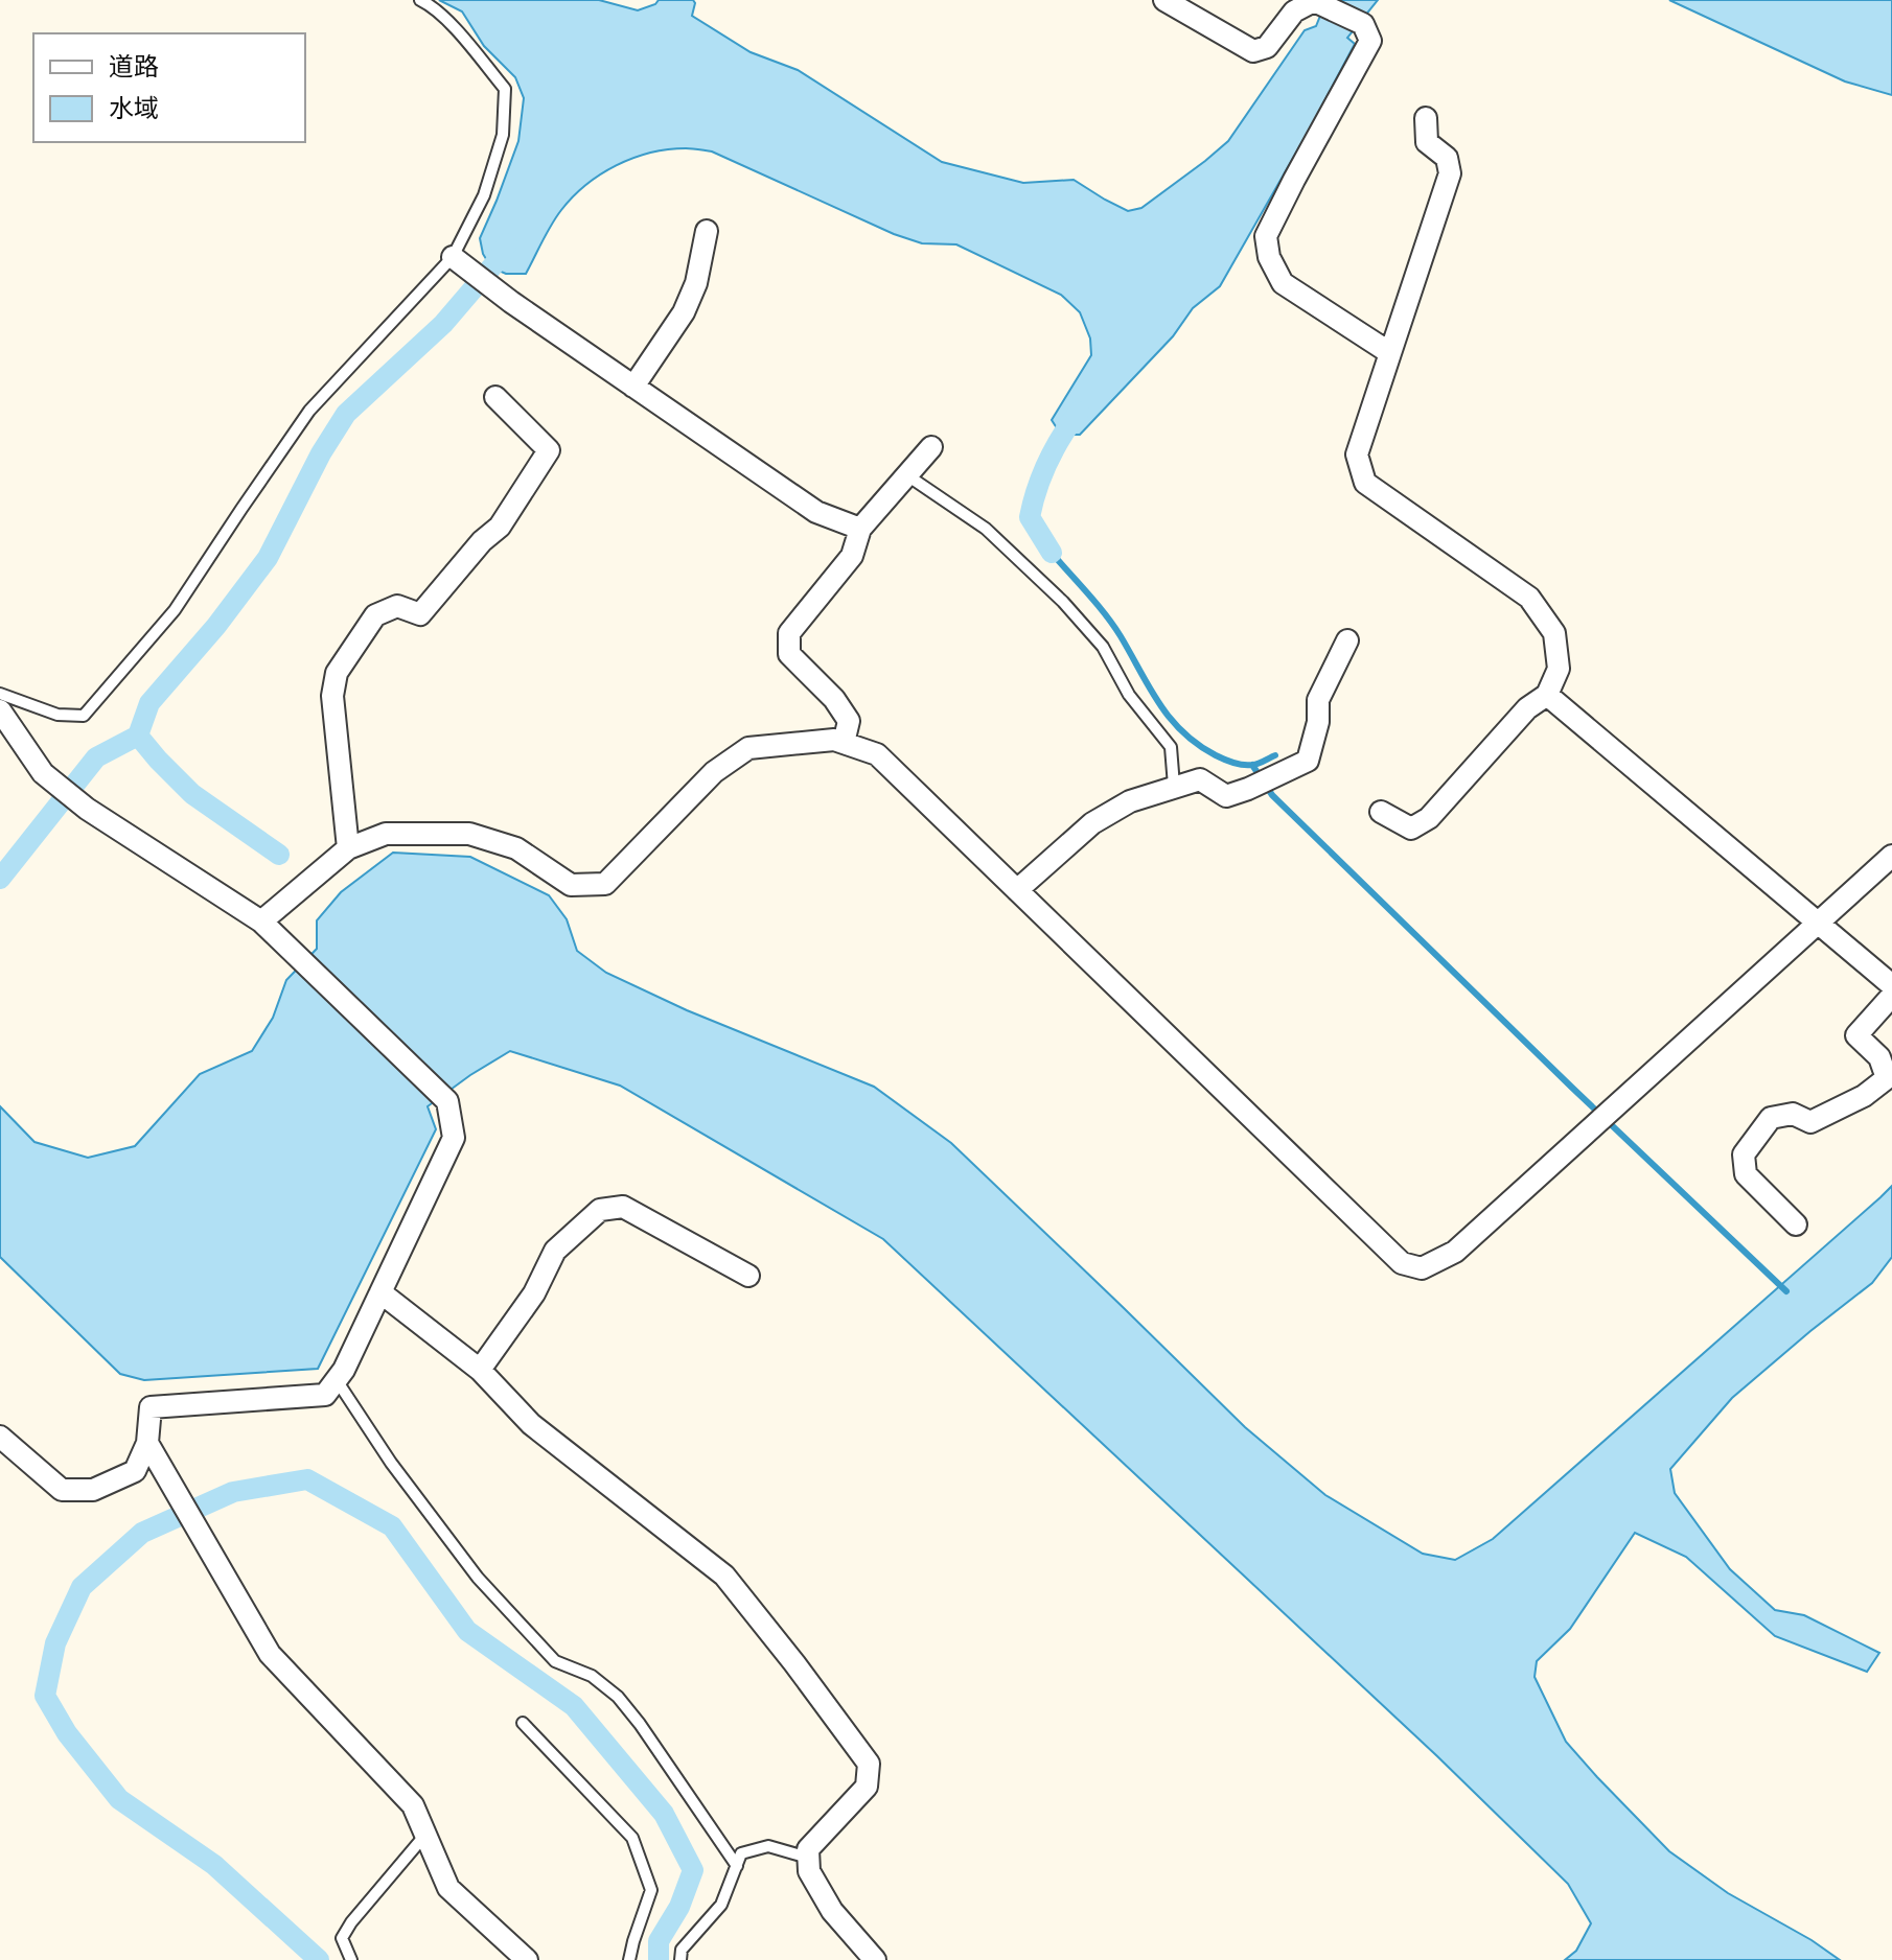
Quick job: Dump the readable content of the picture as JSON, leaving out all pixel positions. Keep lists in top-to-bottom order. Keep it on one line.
{"legend":["道路","水域"]}
